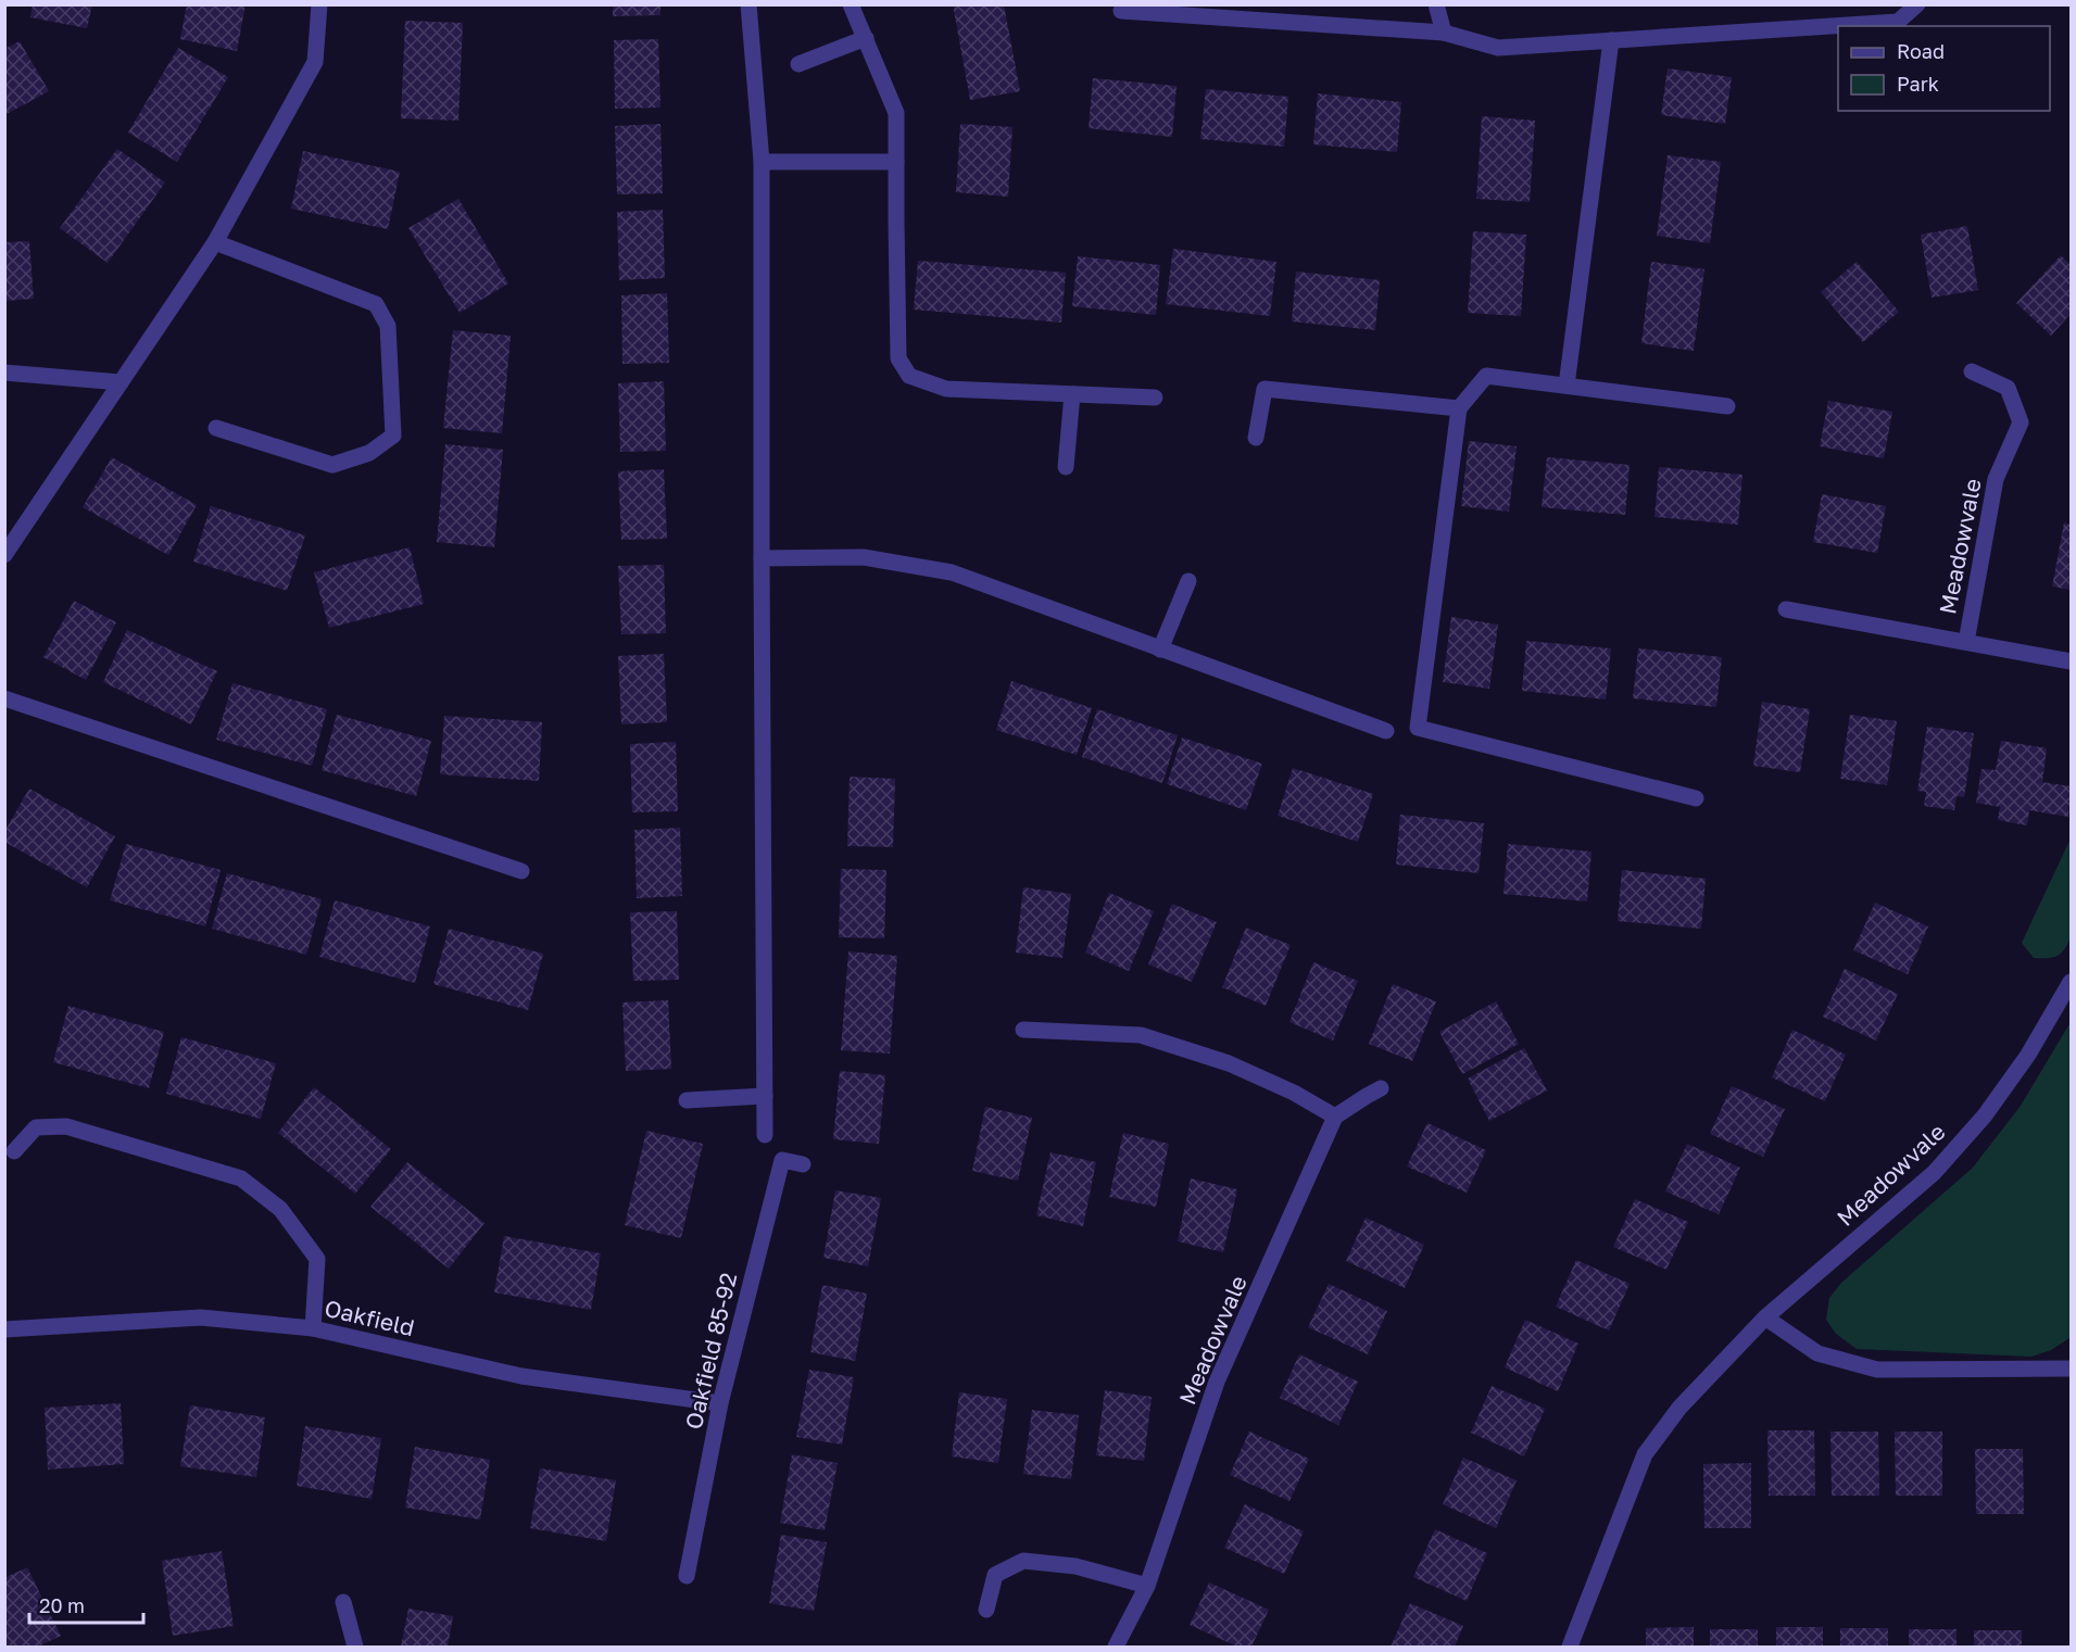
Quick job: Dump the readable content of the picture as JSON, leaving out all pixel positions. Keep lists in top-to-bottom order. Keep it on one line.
{"streets":{"street":["Meadowvale","Oakfield","Oakfield 85-92"]},"crossings":[["Oakfield","Oakfield 85-92"]],"legend":["Road","Park"],"scale_bar":"20 m"}
